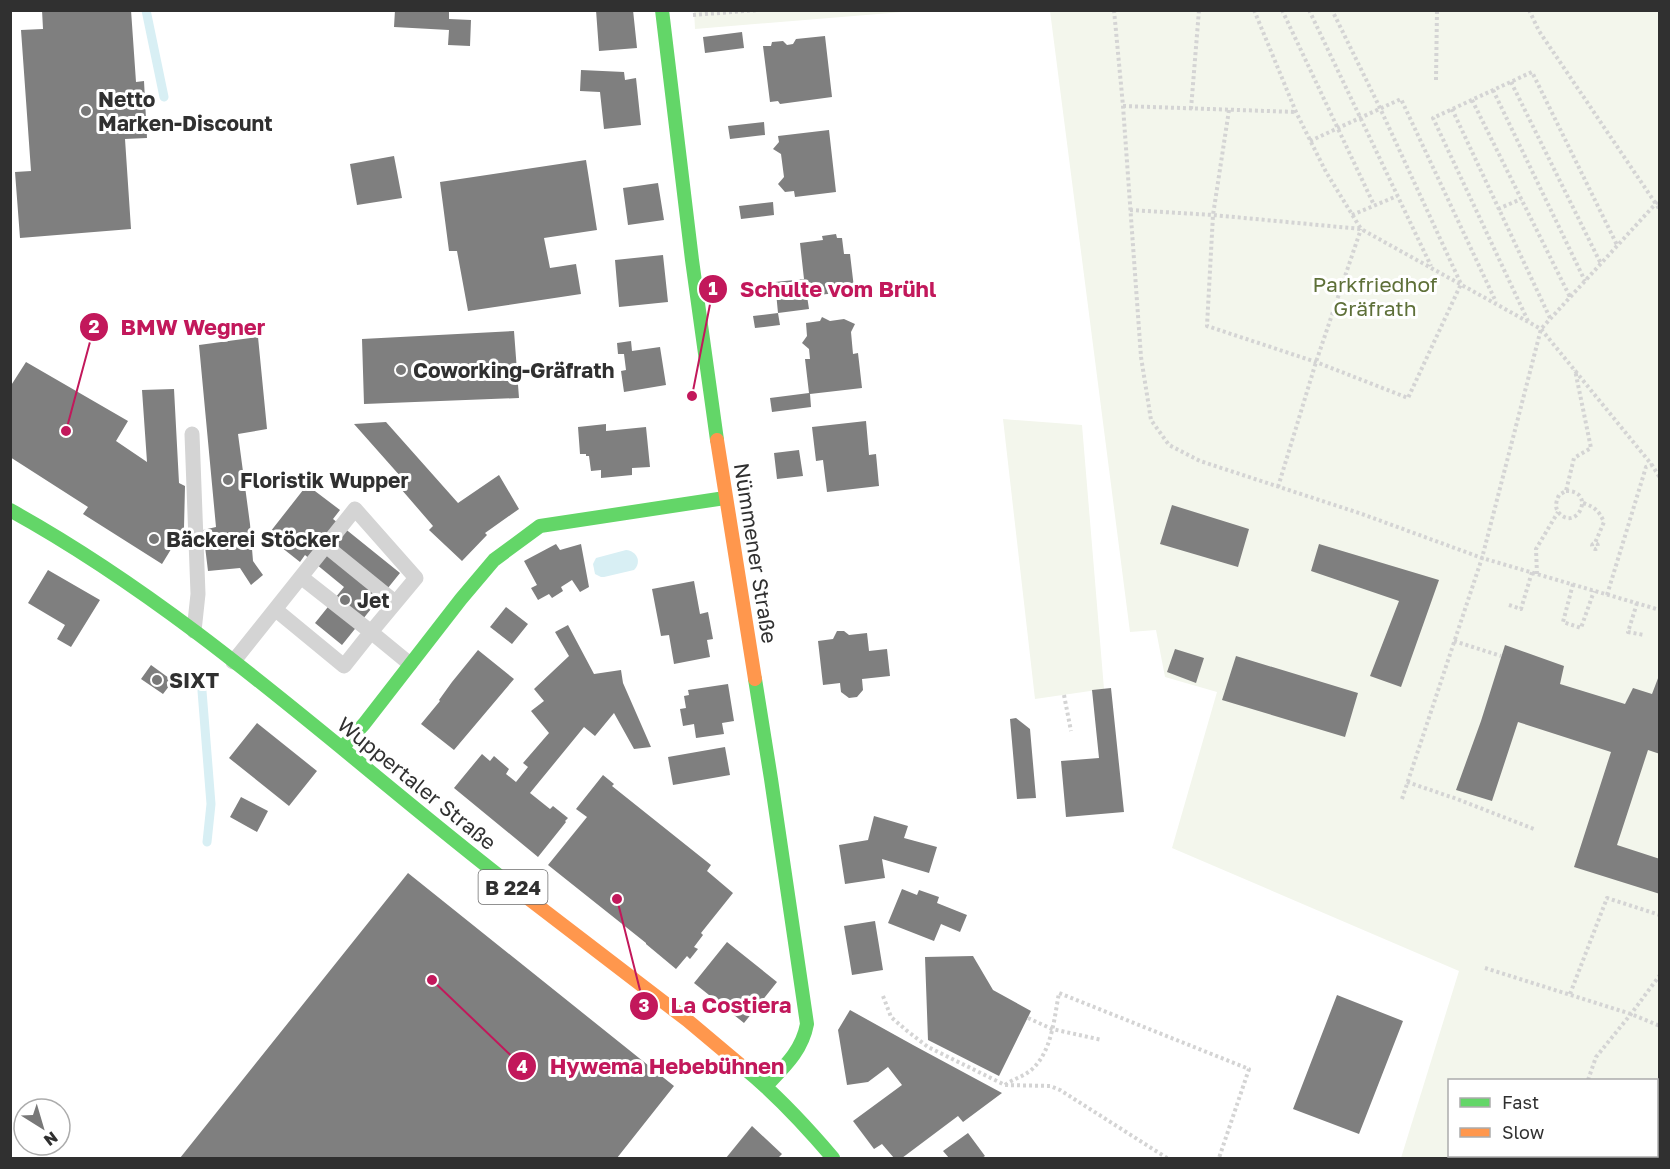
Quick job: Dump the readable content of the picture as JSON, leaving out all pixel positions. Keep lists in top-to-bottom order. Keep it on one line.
{"streets":{"street":["Nümmener Straße","Wuppertaler Straße","B 224"]},"crossings":[["Nümmener Straße","Wuppertaler Straße"]],"parks":["Parkfriedhof Gräfrath"],"places":["Netto Marken-Discount","Coworking-Gräfrath","Schulte vom Brühl","BMW Wegner","Floristik Wupper","Bäckerei Stöcker","Jet","SIXT","La Costiera","Hywema Hebebühnen"],"legend":["Fast","Slow"],"north":"bottom right"}
